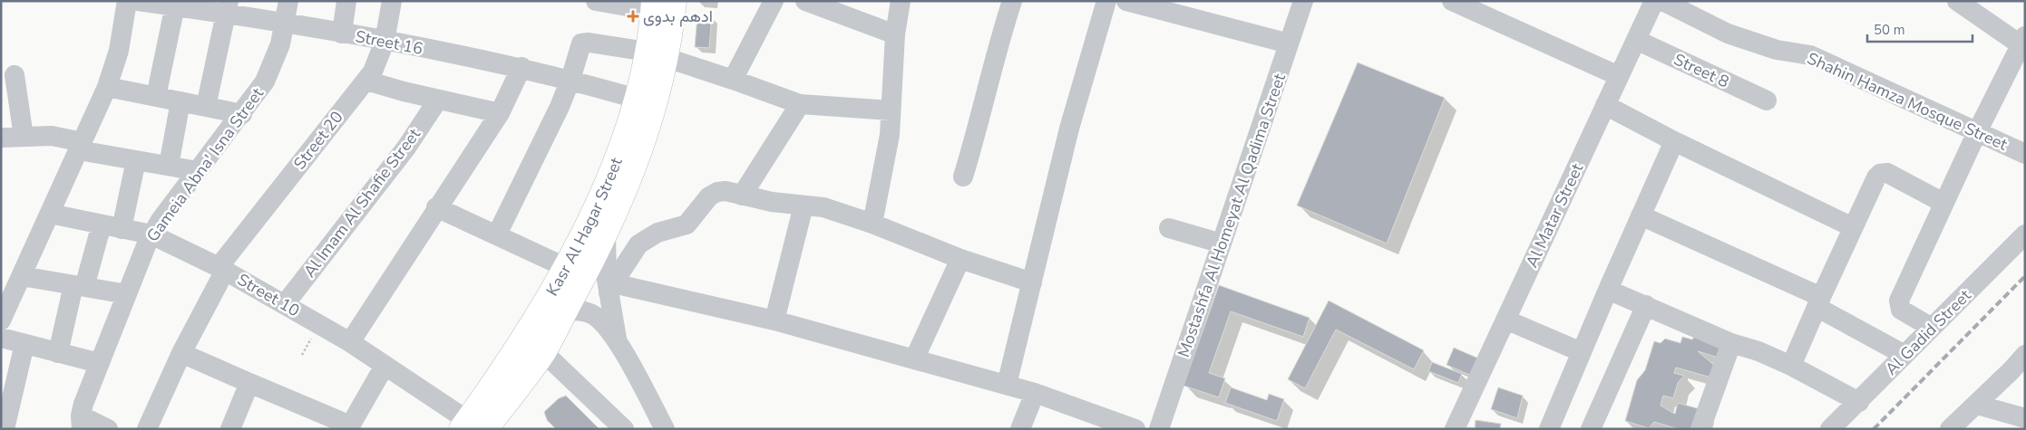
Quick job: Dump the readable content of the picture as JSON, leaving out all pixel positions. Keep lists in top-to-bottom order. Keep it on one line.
{"streets":{"main road":["Kasr Al Hagar Street"],"street":["Street 16","Street 8","Shahin Hamza Mosque Street","Street 20","Gameia Abna' Isna Street","Al Imam Al Shafie Street","Mostashfa Al Homeyat Al Qadima Street","Al Matar Street","Street 10","Al Gadid Street"]},"crossings":[["Street 16","Street 20"],["Street 16","Gameia Abna' Isna Street"],["Street 16","Kasr Al Hagar Street"],["Street 8","Al Matar Street"],["Street 20","Street 10"],["Gameia Abna' Isna Street","Street 10"],["Al Imam Al Shafie Street","Street 10"],["Kasr Al Hagar Street","Street 10"]],"places":{"health":["ادهم بدوى"]},"scale_bar":"50 m"}
